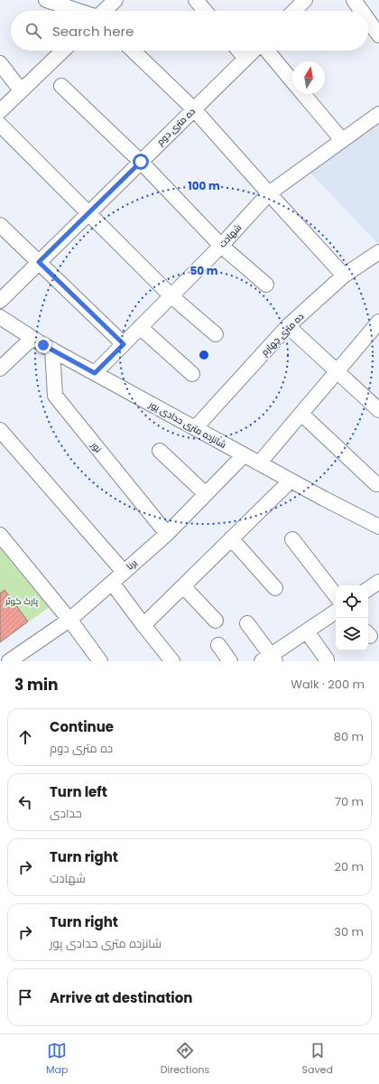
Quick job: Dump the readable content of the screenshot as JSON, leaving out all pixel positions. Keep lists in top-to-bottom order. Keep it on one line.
{"streets":{"street":["ده متری دوم","شهادت","ده متری چهارم","شانزده متری حدادی پور","نور","برنا"]},"crossings":[["شهادت","شانزده متری حدادی پور"],["ده متری چهارم","شانزده متری حدادی پور"],["شانزده متری حدادی پور","نور"],["شانزده متری حدادی پور","برنا"],["نور","برنا"]],"parks":["پارک کوثر"],"north":"top","page":{"search":"Search here","heading":["3 min","Walk · 200 m"],"list":[["Continue","ده متری دوم","80 m"],["Turn left","حدادی","70 m"],["Turn right","شهادت","20 m"],["Turn right","شانزده متری حدادی پور","30 m"],"Arrive at destination"],"nav":["Map","Directions","Saved"]},"rings":["100 m","50 m"]}
